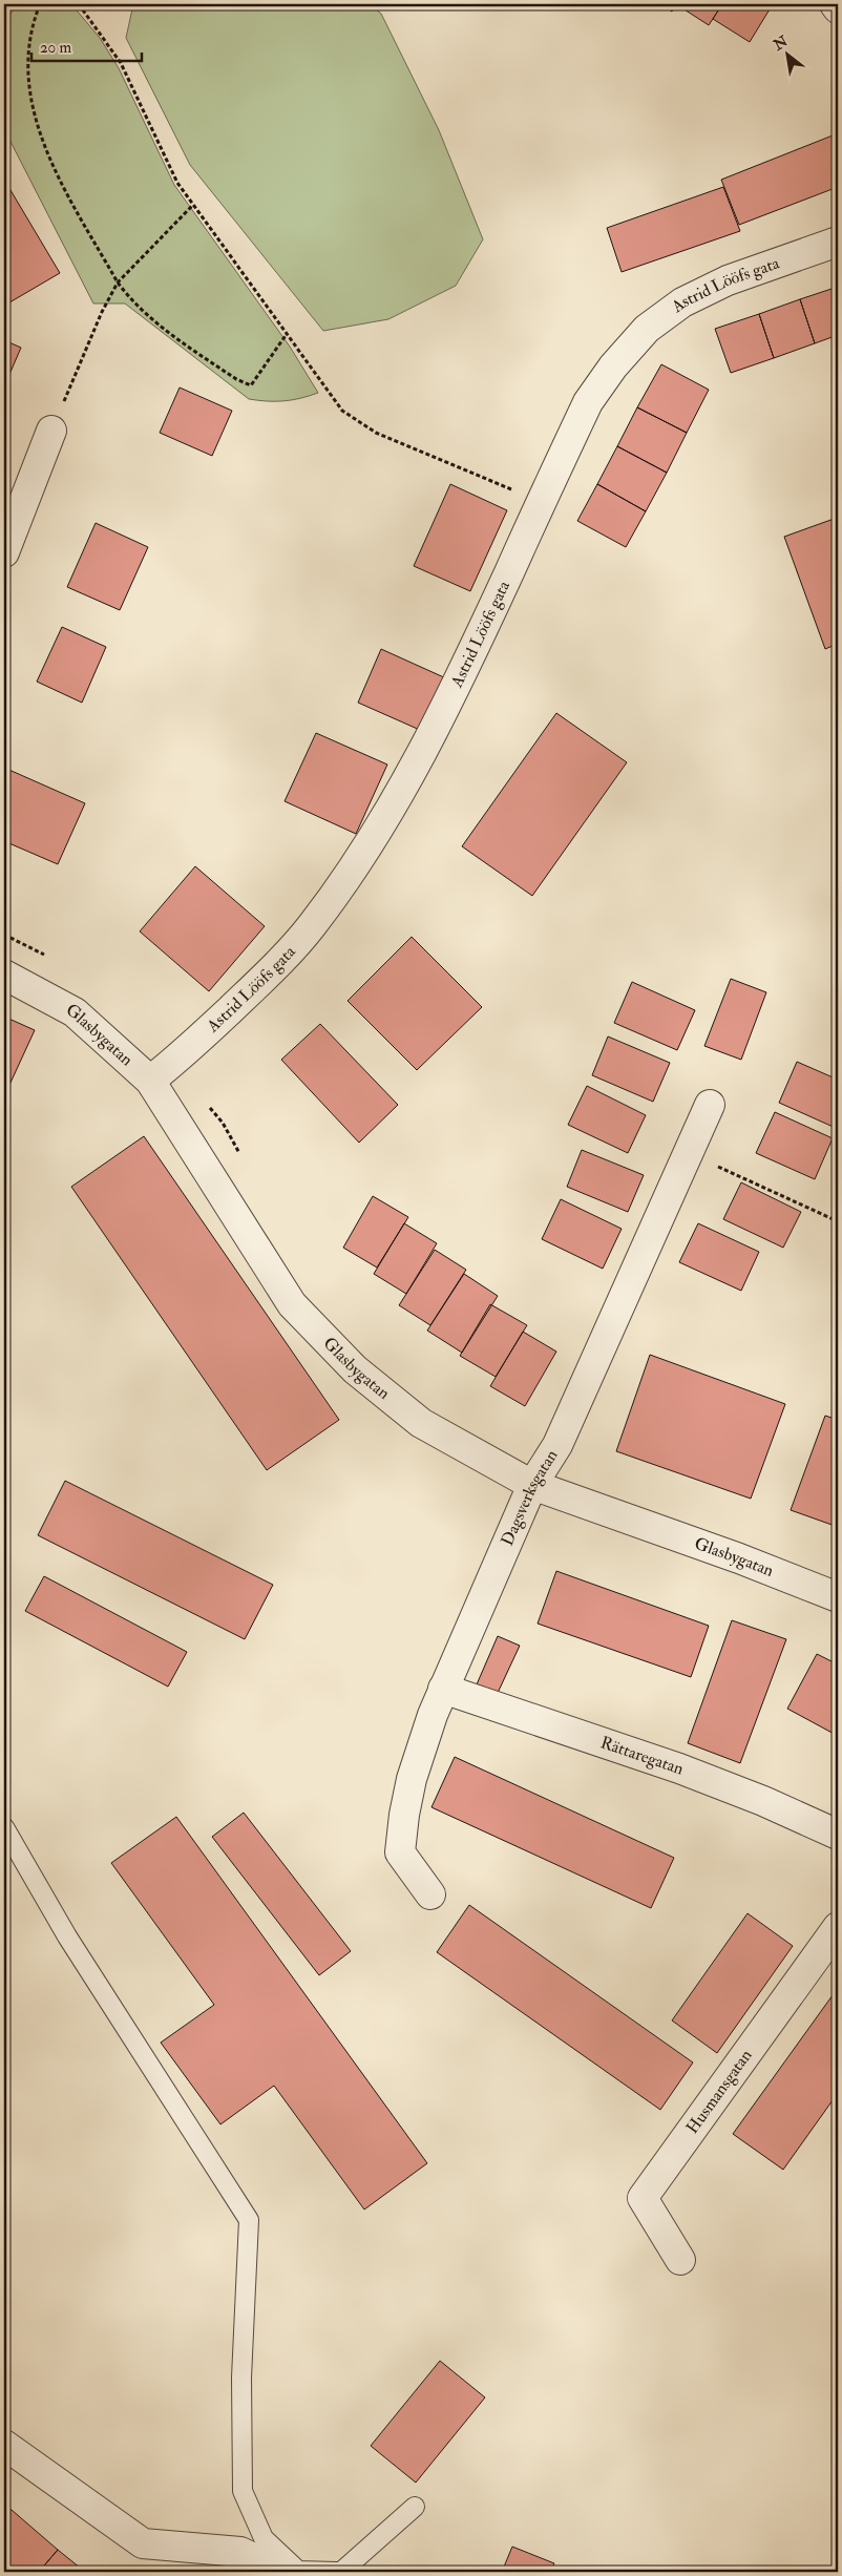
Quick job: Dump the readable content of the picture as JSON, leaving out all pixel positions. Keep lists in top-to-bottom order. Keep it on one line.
{"streets":{"street":["Astrid Lööfs gata","Glasbygatan","Dagsverksgatan","Rättaregatan","Husmansgatan"]},"crossings":[["Astrid Lööfs gata","Glasbygatan"],["Glasbygatan","Dagsverksgatan"],["Dagsverksgatan","Rättaregatan"]],"scale_bar":"20 m","north":"top left"}
